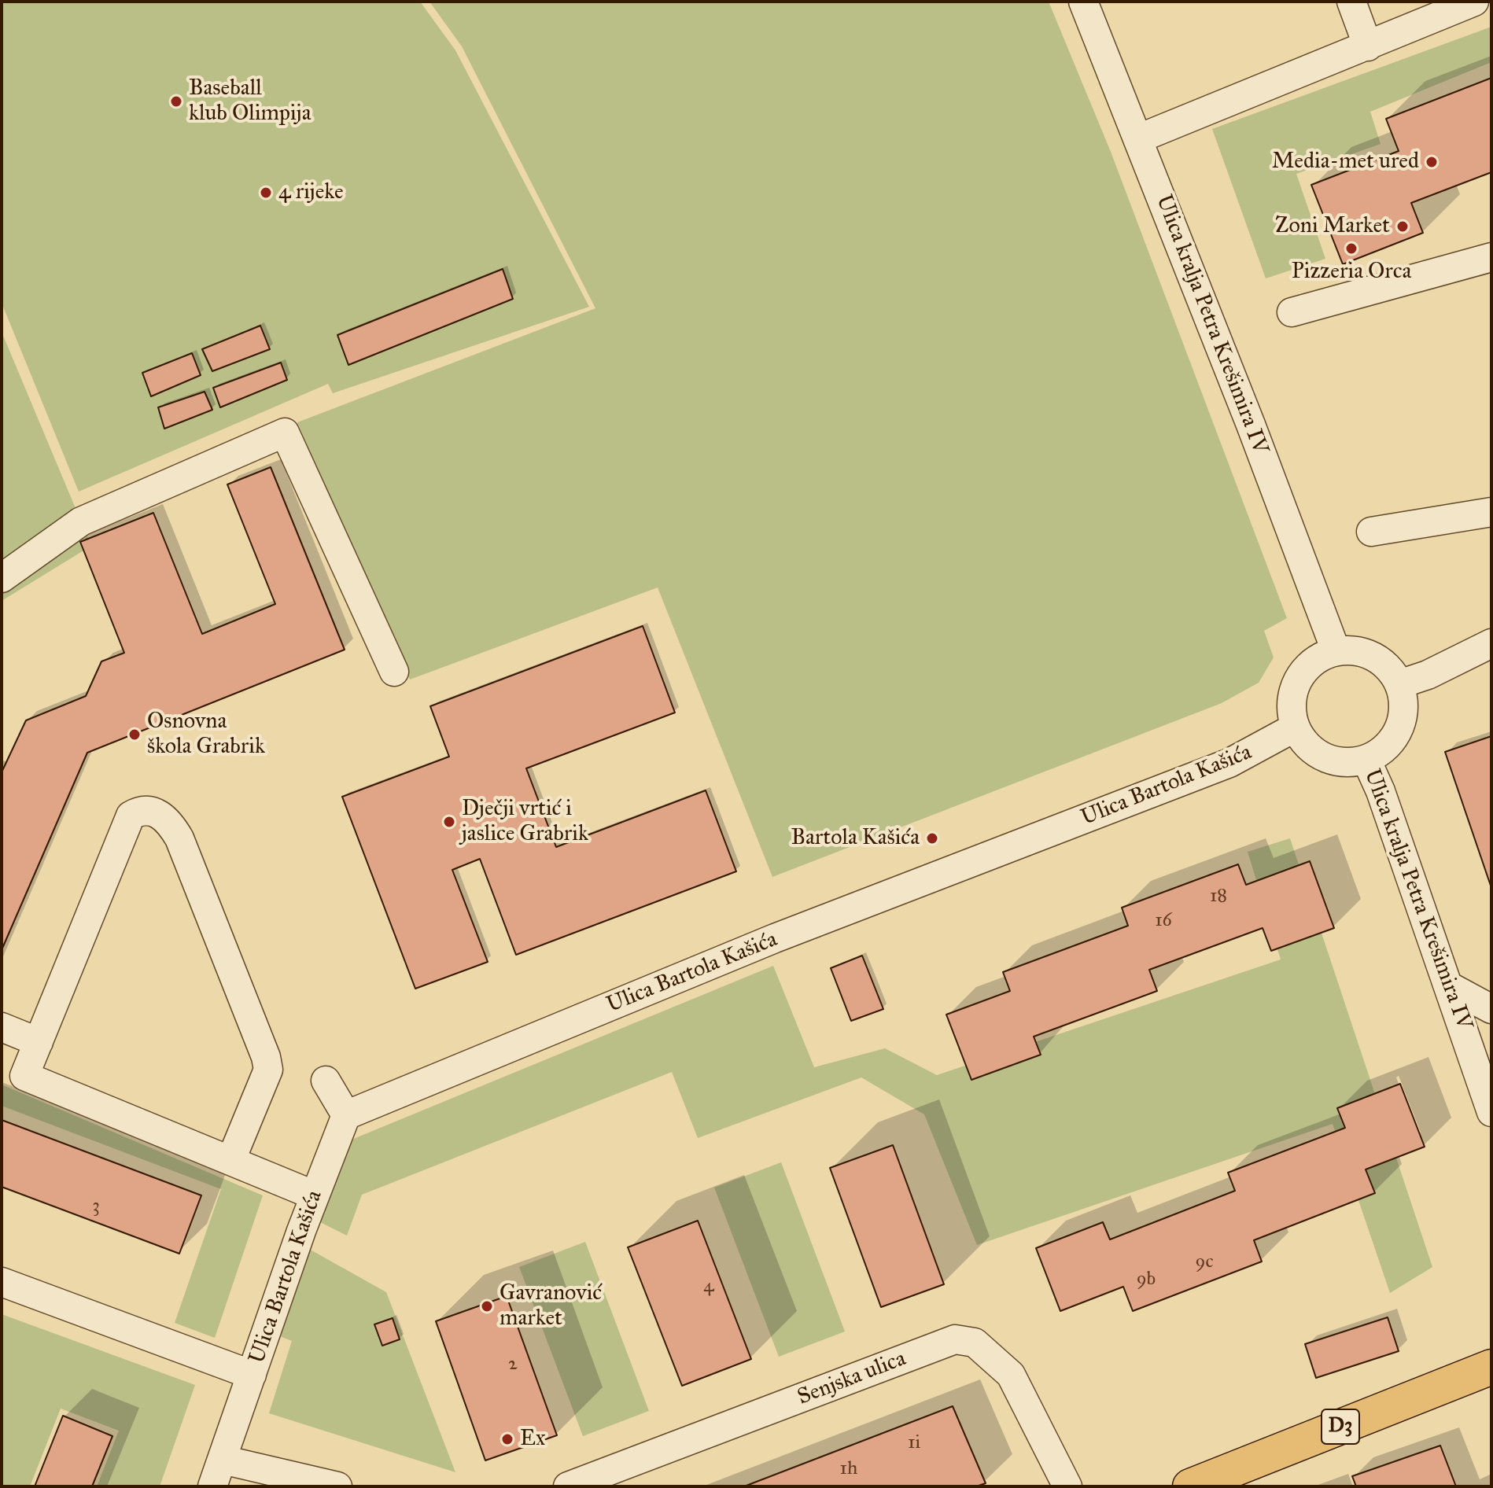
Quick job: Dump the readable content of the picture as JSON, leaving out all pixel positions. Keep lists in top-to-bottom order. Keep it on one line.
{"streets":{"main road":["D3"],"street":["Ulica kralja Petra Krešimira IV","Ulica Bartola Kašića","Senjska ulica"]},"crossings":[["Ulica kralja Petra Krešimira IV","Ulica Bartola Kašića"]],"places":["Baseball klub Olimpija","Media-met ured","4 rijeke","Zoni Market","Pizzeria Orca","Osnovna škola Grabrik","Dječji vrtić i jaslice Grabrik","Bartola Kašića","Gavranović market","Ex"],"house_numbers":["18","16","3","9c","9b","4","2","1i","1h"]}
